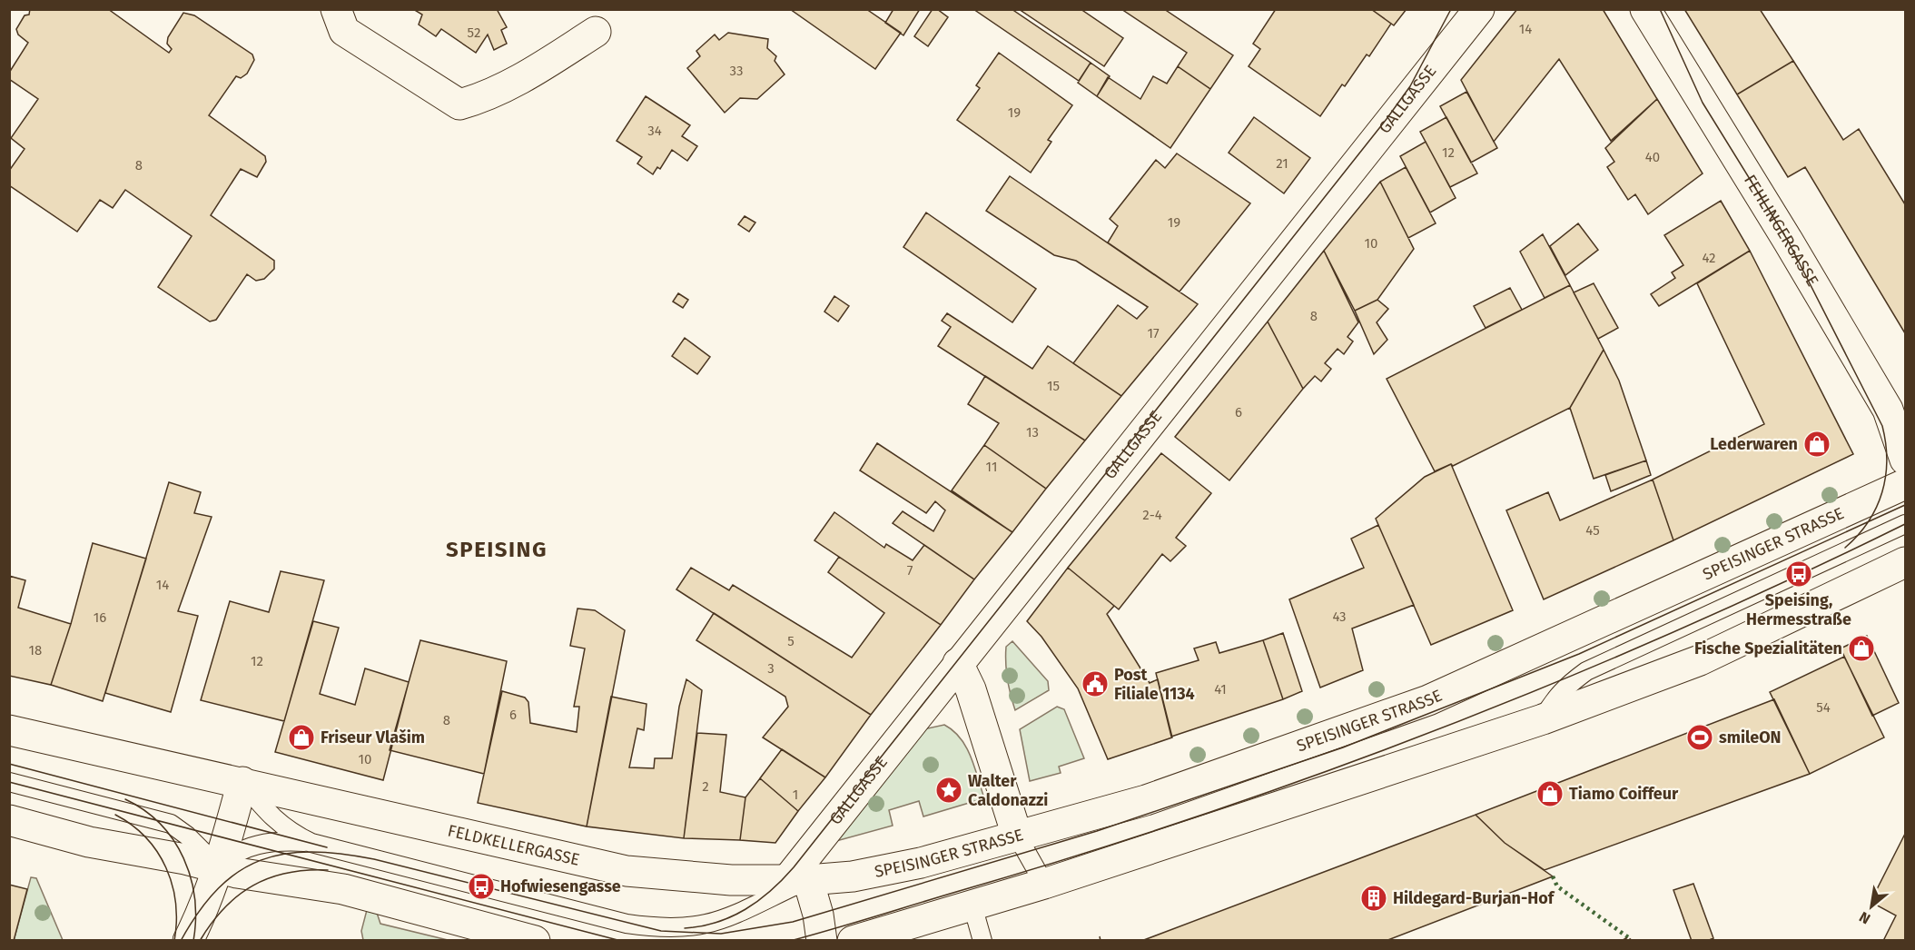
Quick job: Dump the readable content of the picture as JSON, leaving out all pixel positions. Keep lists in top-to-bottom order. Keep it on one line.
{"streets":{"main road":["GALLGASSE","FEHLINGERGASSE","SPEISINGER STRASSE","FELDKELLERGASSE"]},"crossings":[["GALLGASSE","SPEISINGER STRASSE"],["GALLGASSE","FELDKELLERGASSE"],["SPEISINGER STRASSE","FELDKELLERGASSE"]],"districts":["SPEISING"],"places":{"shop":["Lederwaren","Fische Spezialitäten","Friseur Vlašim","Tiamo Coiffeur"],"bus stop":["Speising, Hermesstraße","Hofwiesengasse"],"public building":["Post Filiale 1134"],"sports":["smileON"],"place":["Walter Caldonazzi"],"building":["Hildegard-Burjan-Hof"]},"house_numbers":["14","52","33","19","34","12","40","21","8","19","10","42","8","17","15","6","13","11","2-4","45","7","14","43","16","5","18","12","3","41","54","6","8","10","2","1"],"north":"bottom left"}
